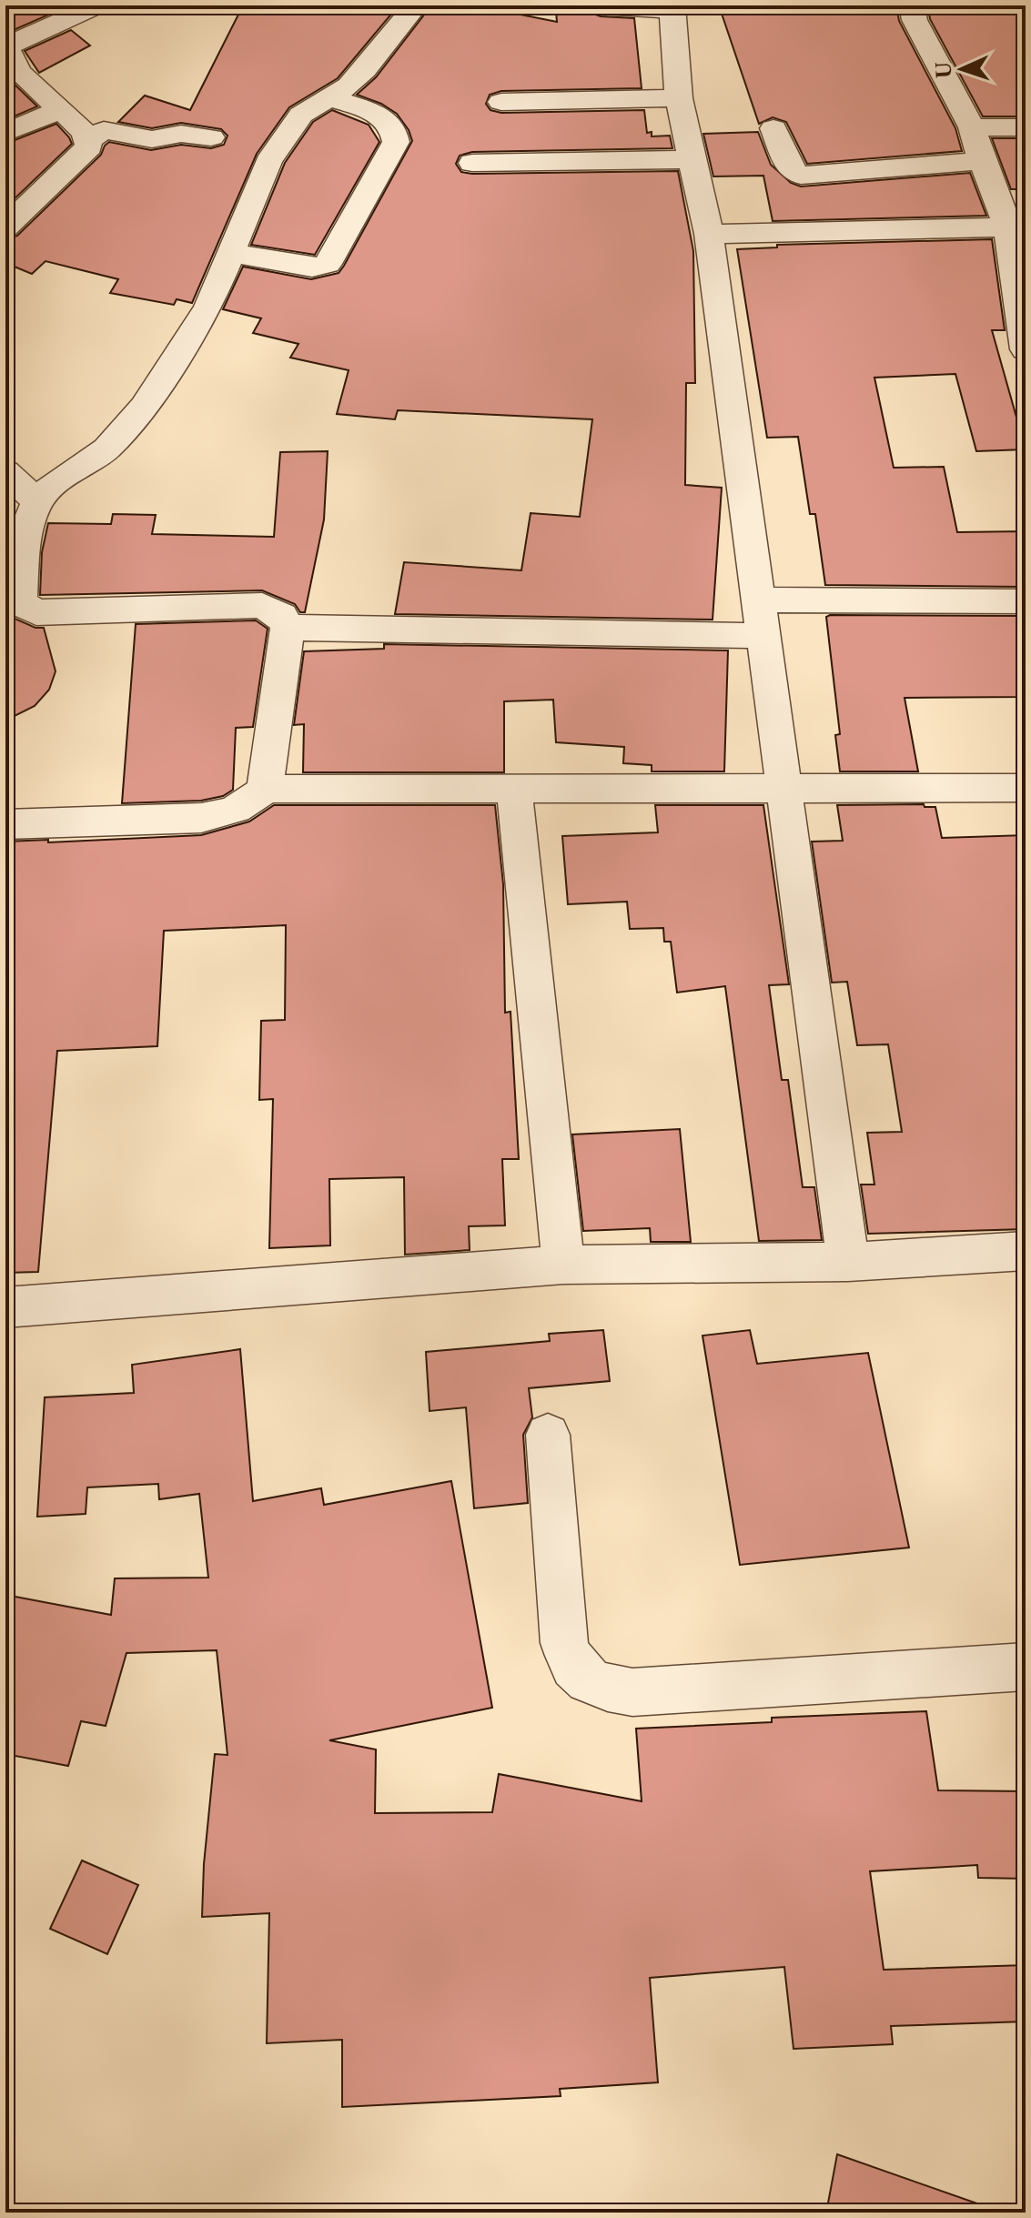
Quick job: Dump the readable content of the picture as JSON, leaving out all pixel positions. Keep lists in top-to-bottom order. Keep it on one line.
{"north":"left"}
